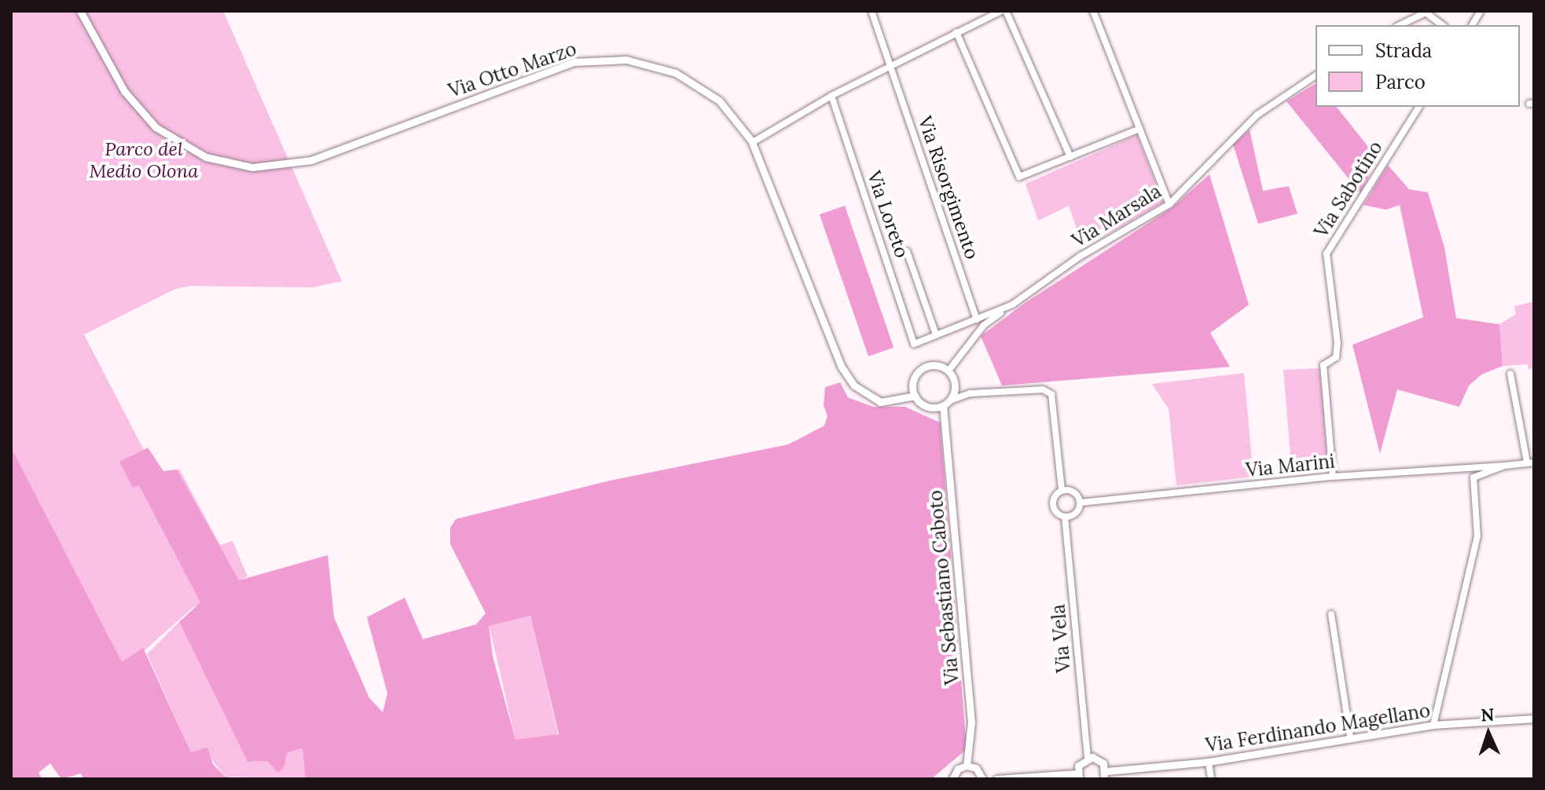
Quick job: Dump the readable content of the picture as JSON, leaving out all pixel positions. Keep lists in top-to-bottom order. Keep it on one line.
{"streets":{"street":["Via Otto Marzo","Via Risorgimento","Via Sabotino","Via Loreto","Via Marsala","Via Marini","Via Sebastiano Caboto","Via Vela","Via Ferdinando Magellano"]},"crossings":[["Via Otto Marzo","Via Marsala"],["Via Otto Marzo","Via Sebastiano Caboto"],["Via Otto Marzo","Via Vela"],["Via Risorgimento","Via Marsala"],["Via Sabotino","Via Marini"],["Via Loreto","Via Marsala"],["Via Marsala","Via Sebastiano Caboto"],["Via Marsala","Via Vela"],["Via Marini","Via Vela"],["Via Sebastiano Caboto","Via Vela"],["Via Vela","Via Ferdinando Magellano"]],"parks":["Parco del Medio Olona"],"legend":["Strada","Parco"],"north":"top"}
